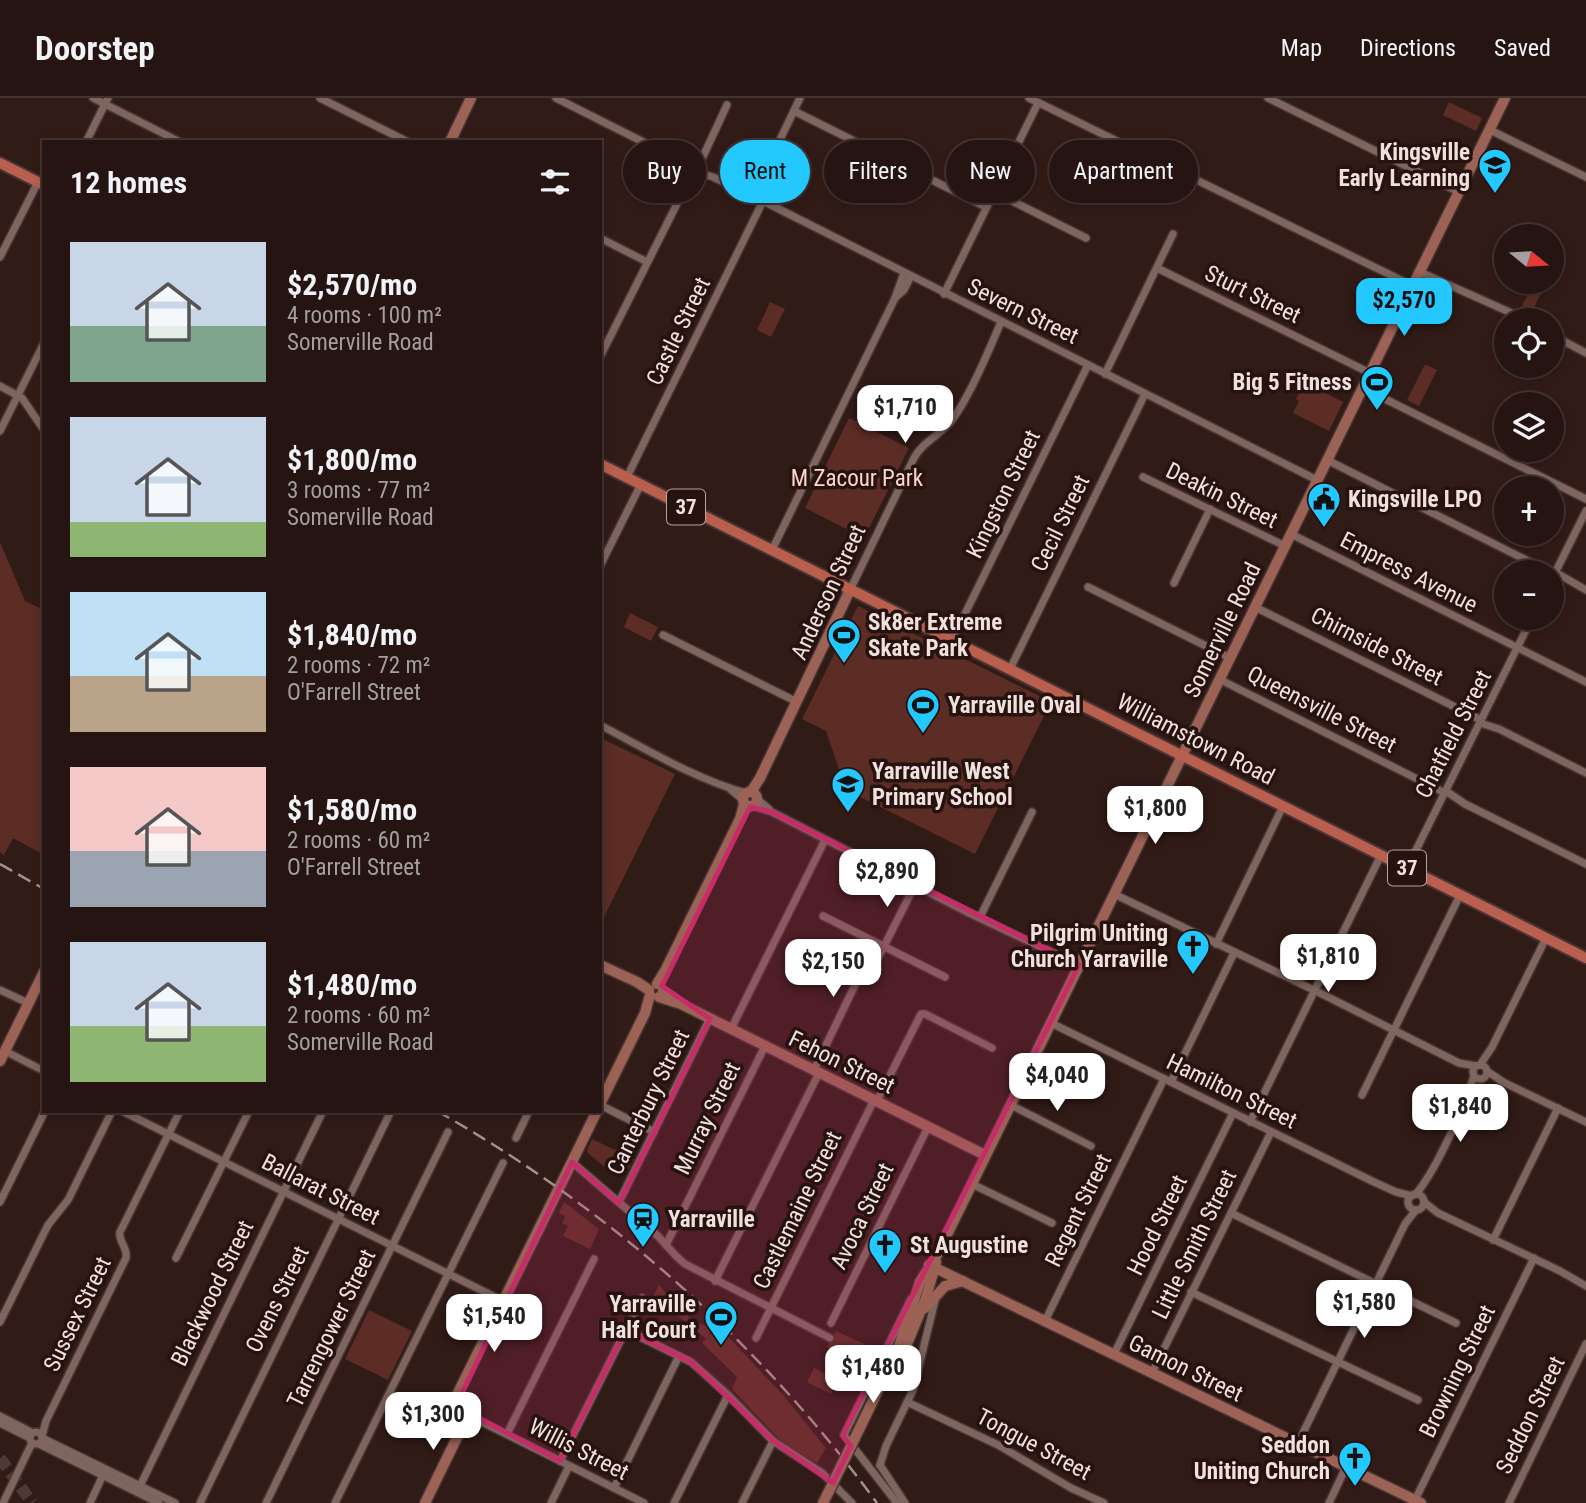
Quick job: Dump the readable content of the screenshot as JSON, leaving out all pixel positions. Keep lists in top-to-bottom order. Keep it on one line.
{"streets":{"main road":["37","Williamstown Road"],"street":["Sturt Street","Severn Street","Castle Street","Kingston Street","Deakin Street","Cecil Street","Empress Avenue","Anderson Street","Somerville Road","Chirnside Street","Queensville Street","Chatfield Street","Fehon Street","Hamilton Street","Canterbury Street","Murray Street","Ballarat Street","Castlemaine Street","Regent Street","Avoca Street","Hood Street","Little Smith Street","Blackwood Street","Ovens Street","Sussex Street","Tarrengower Street","Gamon Street","Browning Street","Seddon Street","Tongue Street","Willis Street"]},"crossings":[["Sturt Street","Somerville Road"],["Severn Street","Kingston Street"],["Severn Street","Cecil Street"],["Severn Street","Anderson Street"],["Severn Street","Somerville Road"],["Castle Street","Williamstown Road"],["Kingston Street","Williamstown Road"],["Deakin Street","Somerville Road"],["Cecil Street","Williamstown Road"],["Empress Avenue","Somerville Road"],["Empress Avenue","Chatfield Street"],["Anderson Street","Williamstown Road"],["Anderson Street","Fehon Street"],["Somerville Road","Chirnside Street"],["Somerville Road","Queensville Street"],["Somerville Road","Williamstown Road"],["Somerville Road","Fehon Street"],["Somerville Road","Hamilton Street"],["Somerville Road","Gamon Street"],["Chirnside Street","Chatfield Street"],["Queensville Street","Chatfield Street"],["Chatfield Street","Williamstown Road"],["Fehon Street","Canterbury Street"],["Fehon Street","Murray Street"],["Fehon Street","Castlemaine Street"],["Fehon Street","Avoca Street"],["Hamilton Street","Regent Street"],["Hamilton Street","Hood Street"],["Hamilton Street","Little Smith Street"],["Hamilton Street","Browning Street"],["Ballarat Street","Blackwood Street"],["Ballarat Street","Ovens Street"],["Ballarat Street","Sussex Street"],["Ballarat Street","Tarrengower Street"],["Regent Street","Gamon Street"],["Hood Street","Gamon Street"],["Little Smith Street","Gamon Street"],["Gamon Street","Browning Street"]],"parks":["M Zacour Park"],"places":{"school or university":["Kingsville Early Learning","Yarraville West Primary School"],"sports":["Big 5 Fitness","Sk8er Extreme Skate Park","Yarraville Oval","Yarraville Half Court"],"public building":["Kingsville LPO"],"church":["Pilgrim Uniting Church Yarraville","St Augustine","Seddon Uniting Church"],"station":["Yarraville"]},"north":"right","page":{"header":"Doorstep","nav":["Map","Directions","Saved"],"chip":["Buy","Rent","Filters","New","Apartment"],"heading":"12 homes","map_buttons":["+","−"],"list":[{"name":"$2,570/mo","note":"4 rooms · 100 m² · Somerville Road"},{"name":"$1,800/mo","note":"3 rooms · 77 m² · Somerville Road"},{"name":"$1,840/mo","note":"2 rooms · 72 m² · O'Farrell Street"},{"name":"$1,580/mo","note":"2 rooms · 60 m² · O'Farrell Street"},{"name":"$1,480/mo","note":"2 rooms · 60 m² · Somerville Road"}],"price":["$2,570","$1,710","$1,800","$2,890","$1,810","$2,150","$4,040","$1,840","$1,580","$1,540","$1,480","$1,300"]}}
